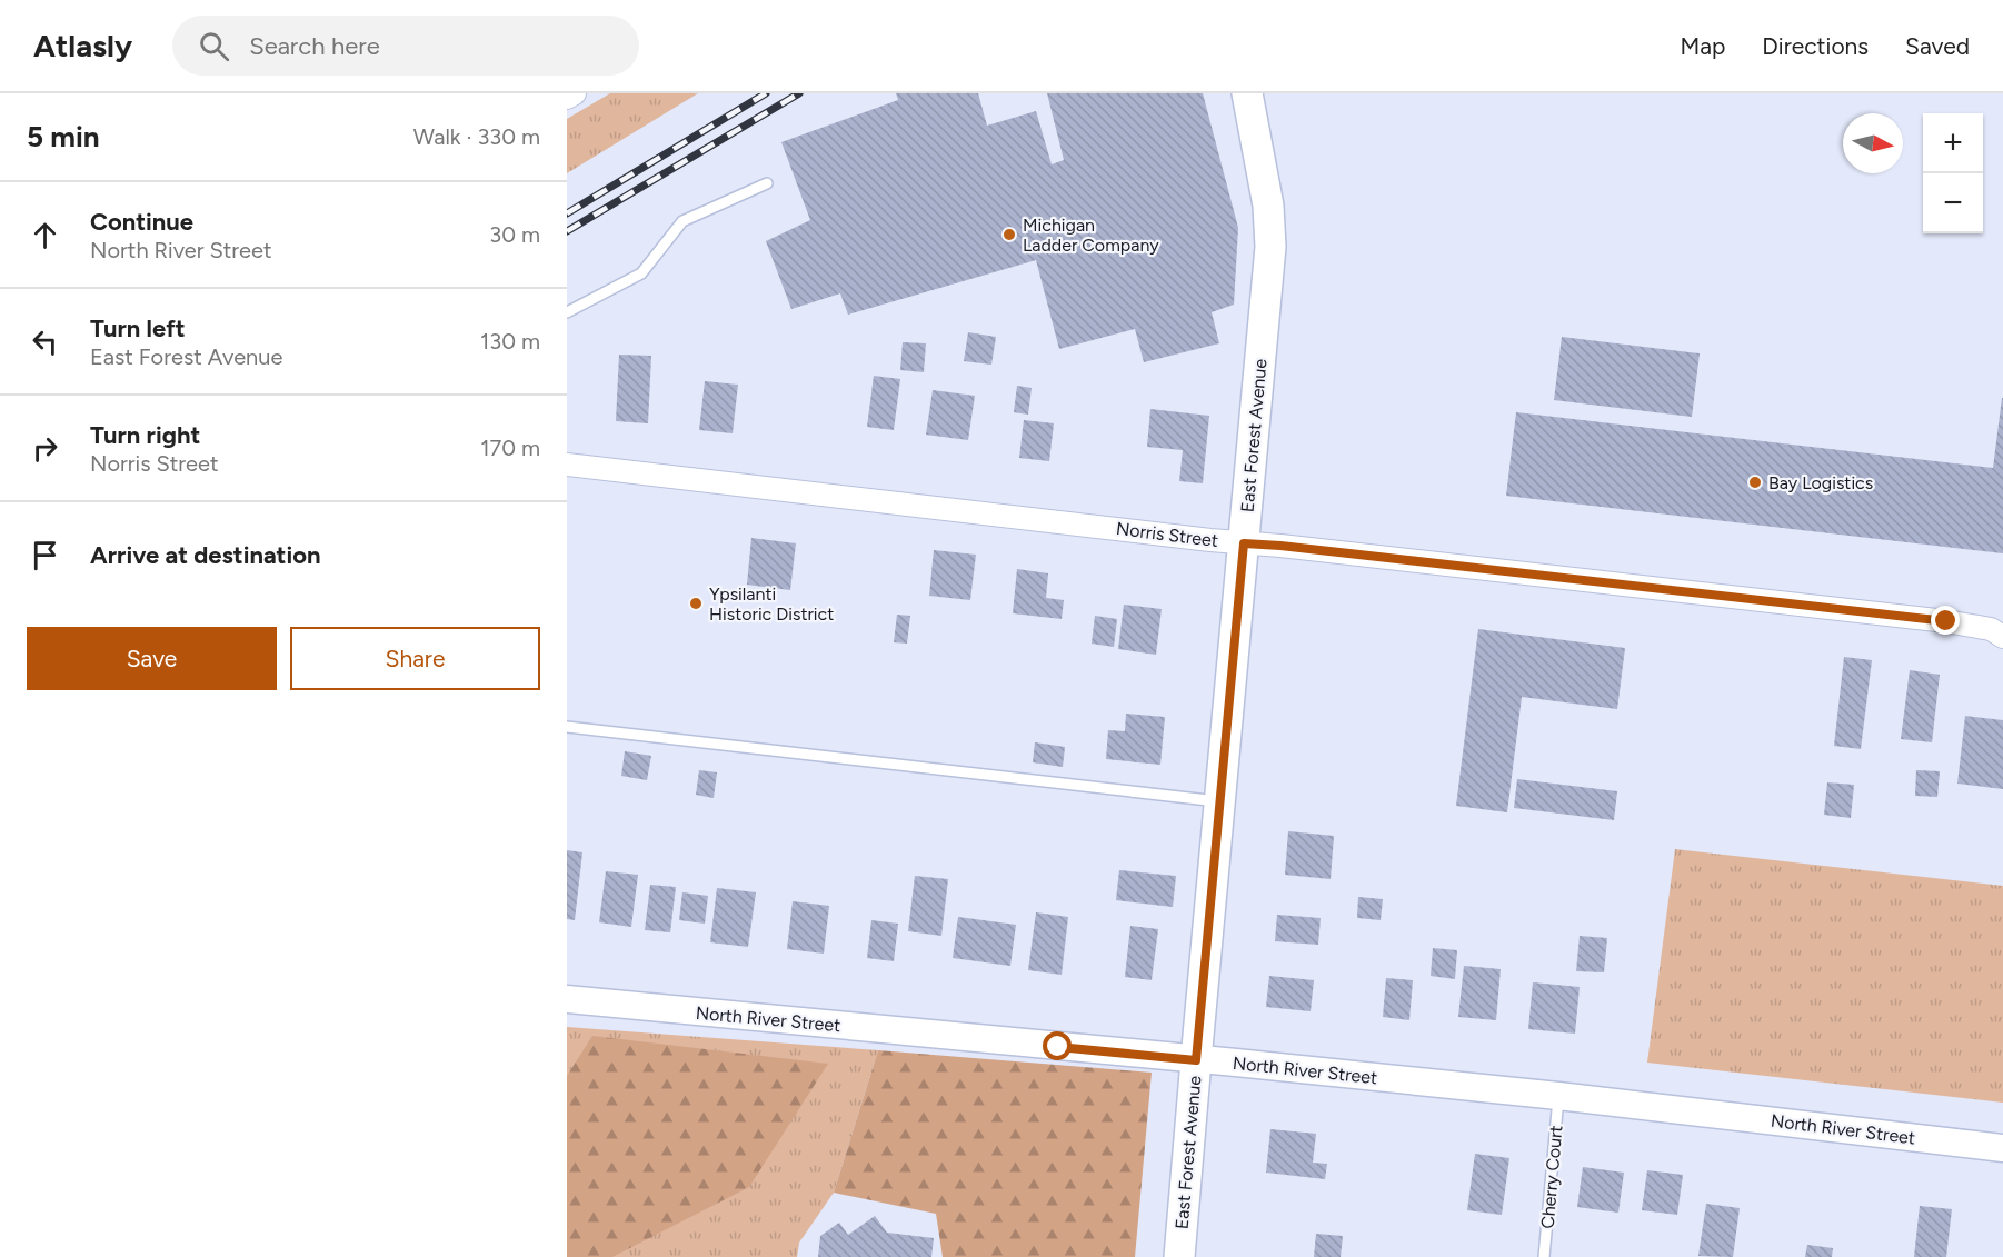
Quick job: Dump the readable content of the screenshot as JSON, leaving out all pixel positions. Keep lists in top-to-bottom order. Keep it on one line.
{"streets":{"main road":["East Forest Avenue"],"street":["Norris Street","North River Street"],"lane":["Cherry Court"]},"crossings":[["East Forest Avenue","Norris Street"],["East Forest Avenue","North River Street"],["North River Street","Cherry Court"]],"places":["Michigan Ladder Company","Bay Logistics","Ypsilanti Historic District"],"north":"right","page":{"header":"Atlasly","search":"Search here","nav":["Map","Directions","Saved"],"heading":["5 min","Walk · 330 m"],"map_buttons":["+","−"],"list":[["Continue","North River Street","30 m"],["Turn left","East Forest Avenue","130 m"],["Turn right","Norris Street","170 m"],"Arrive at destination"],"buttons":["Save","Share"]}}
